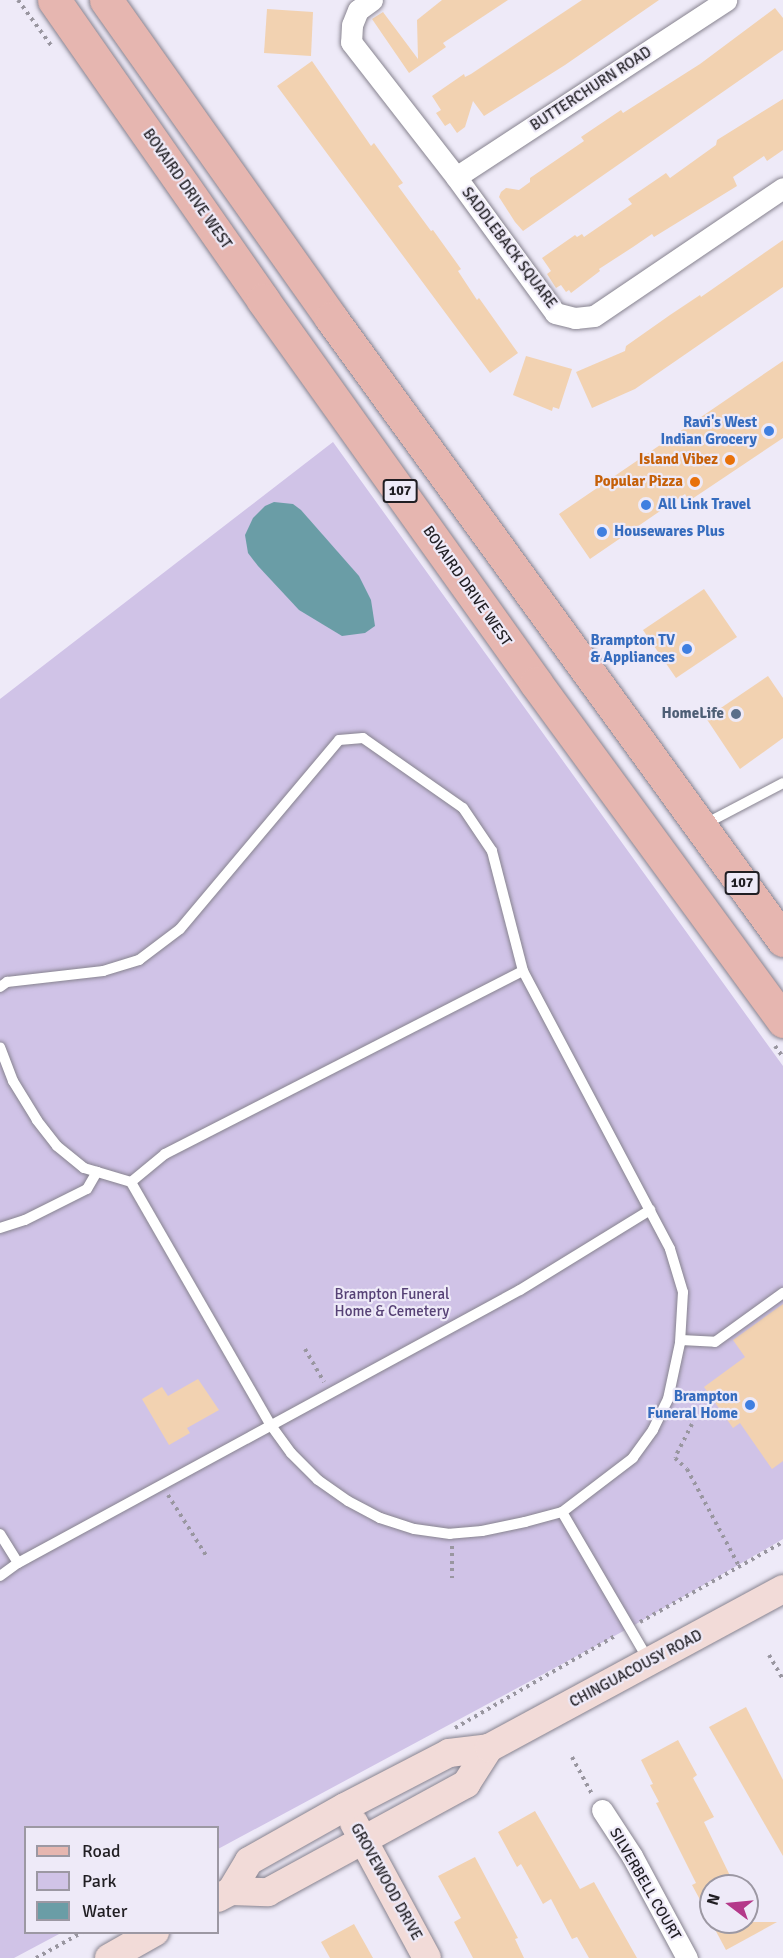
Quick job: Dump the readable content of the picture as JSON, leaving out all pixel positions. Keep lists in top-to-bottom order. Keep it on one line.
{"streets":{"main road":["BOVAIRD DRIVE WEST","107","CHINGUACOUSY ROAD","GROVEWOOD DRIVE"],"street":["BUTTERCHURN ROAD","SADDLEBACK SQUARE","SILVERBELL COURT"]},"crossings":[["BUTTERCHURN ROAD","SADDLEBACK SQUARE"],["CHINGUACOUSY ROAD","GROVEWOOD DRIVE"]],"parks":["Brampton Funeral Home & Cemetery"],"places":["Ravi's West Indian Grocery","Island Vibez","Popular Pizza","All Link Travel","Housewares Plus","Brampton TV & Appliances","HomeLife","Brampton Funeral Home"],"legend":["Road","Park","Water"],"north":"left"}
